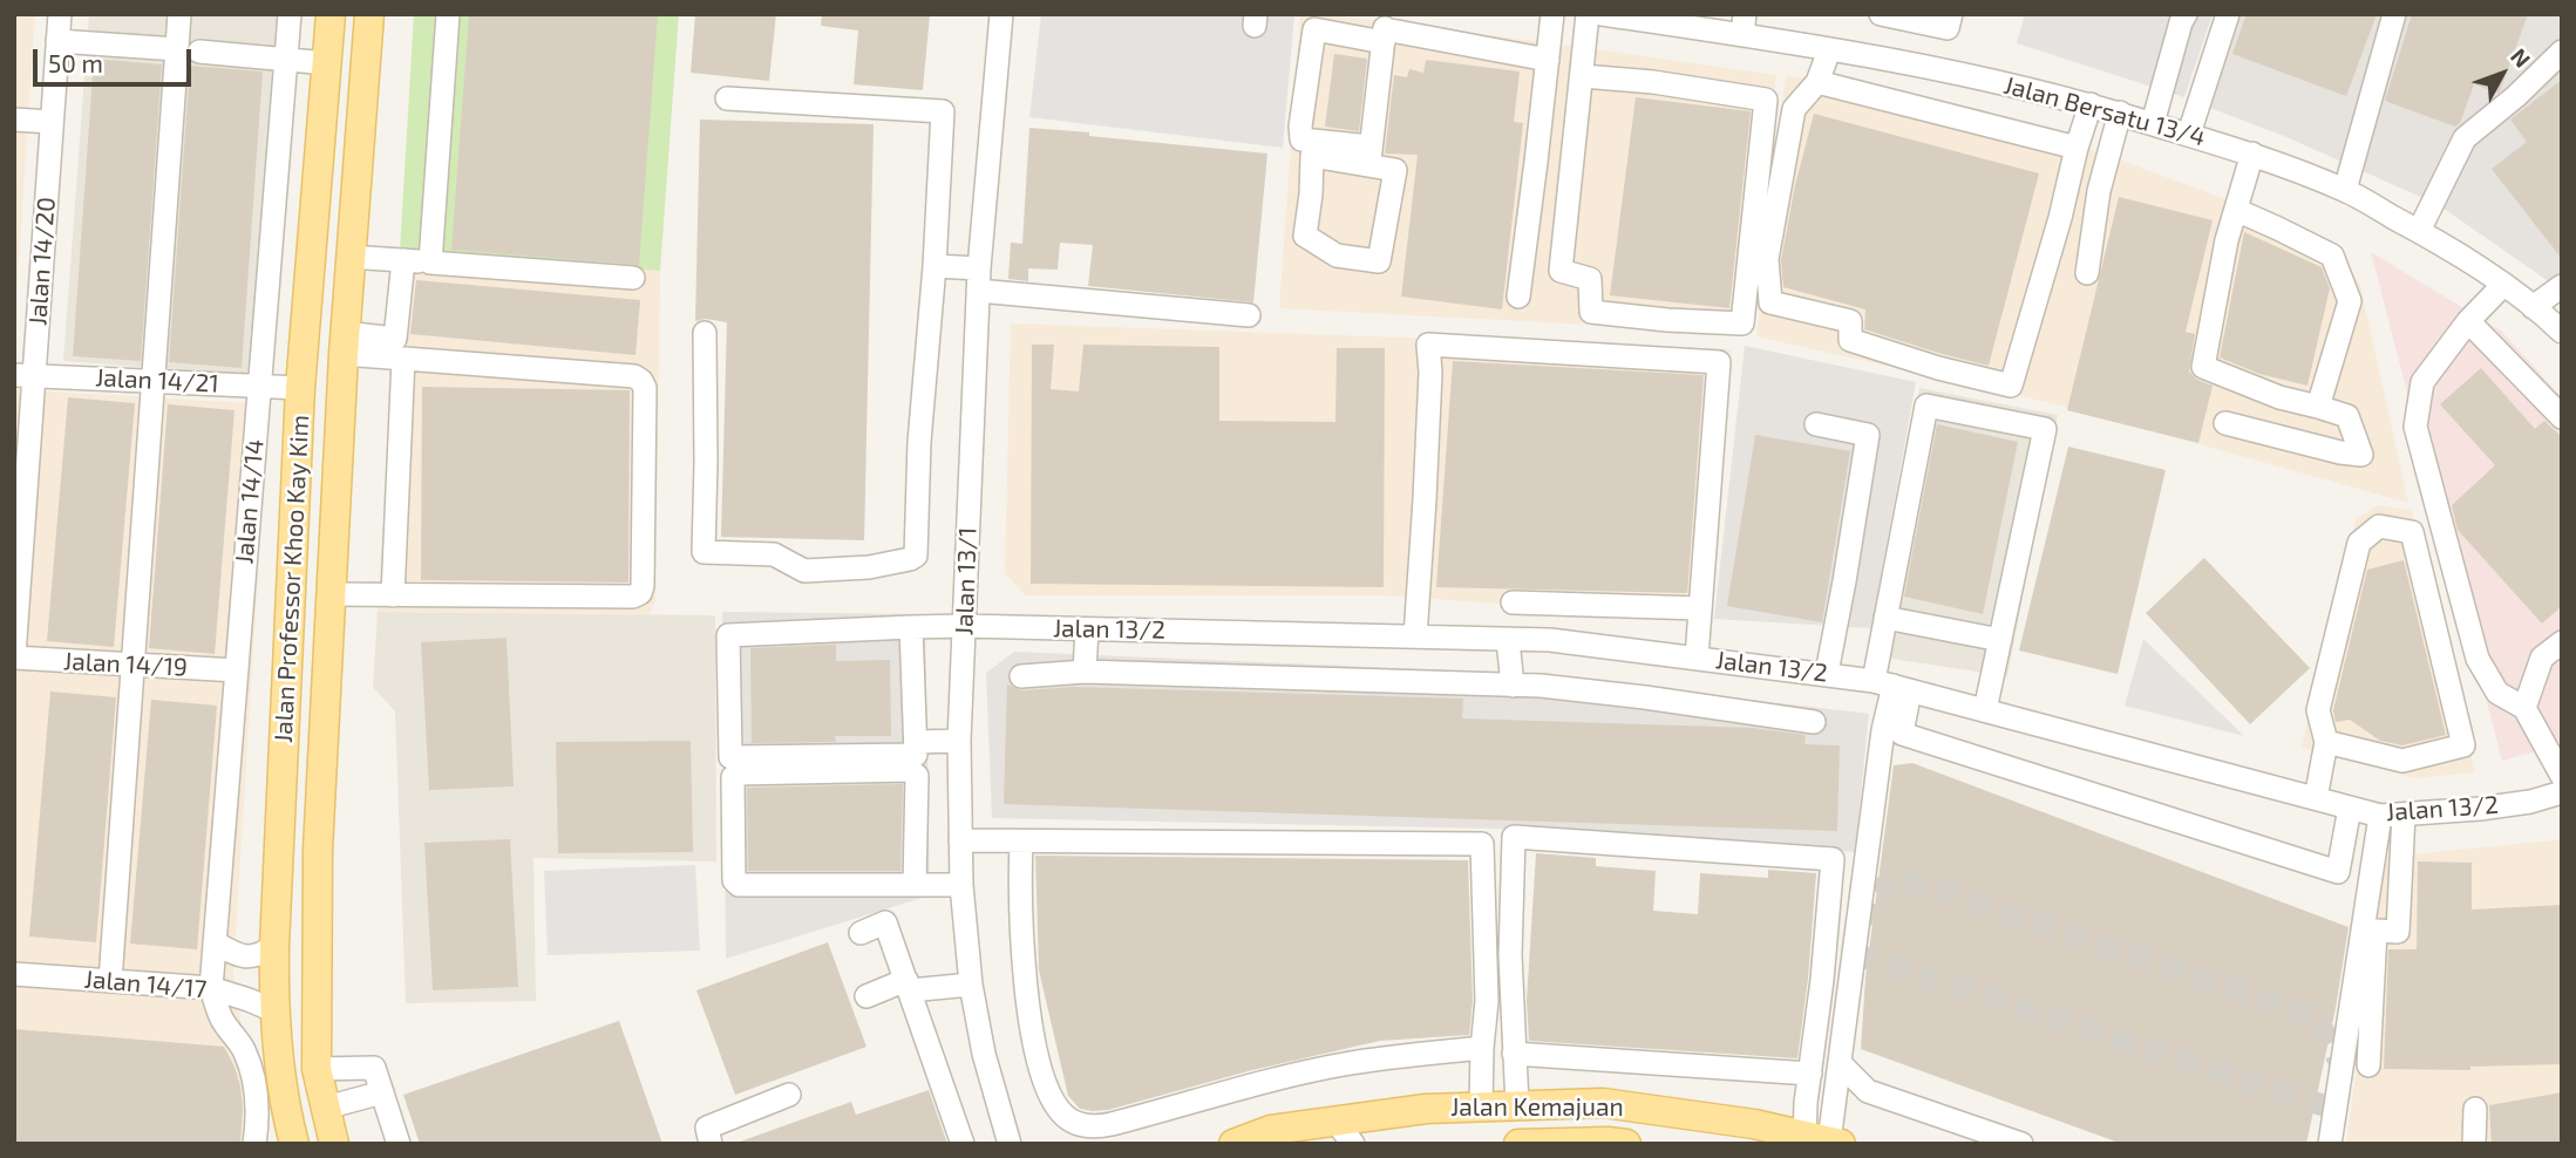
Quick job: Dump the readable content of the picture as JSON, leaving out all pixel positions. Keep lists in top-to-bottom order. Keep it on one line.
{"streets":{"main road":["Jalan Professor Khoo Kay Kim","Jalan Kemajuan"],"street":["Jalan Bersatu 13/4","Jalan 14/20","Jalan 14/21","Jalan 14/14","Jalan 13/1","Jalan 13/2","Jalan 14/19","Jalan 14/17"]},"crossings":[["Jalan 14/20","Jalan 14/21"],["Jalan 14/20","Jalan 14/19"],["Jalan 14/21","Jalan 14/14"],["Jalan 14/21","Jalan Professor Khoo Kay Kim"],["Jalan 14/14","Jalan 14/19"],["Jalan 14/14","Jalan 14/17"],["Jalan Professor Khoo Kay Kim","Jalan 14/17"],["Jalan 13/1","Jalan 13/2"]],"scale_bar":"50 m","north":"top right"}
